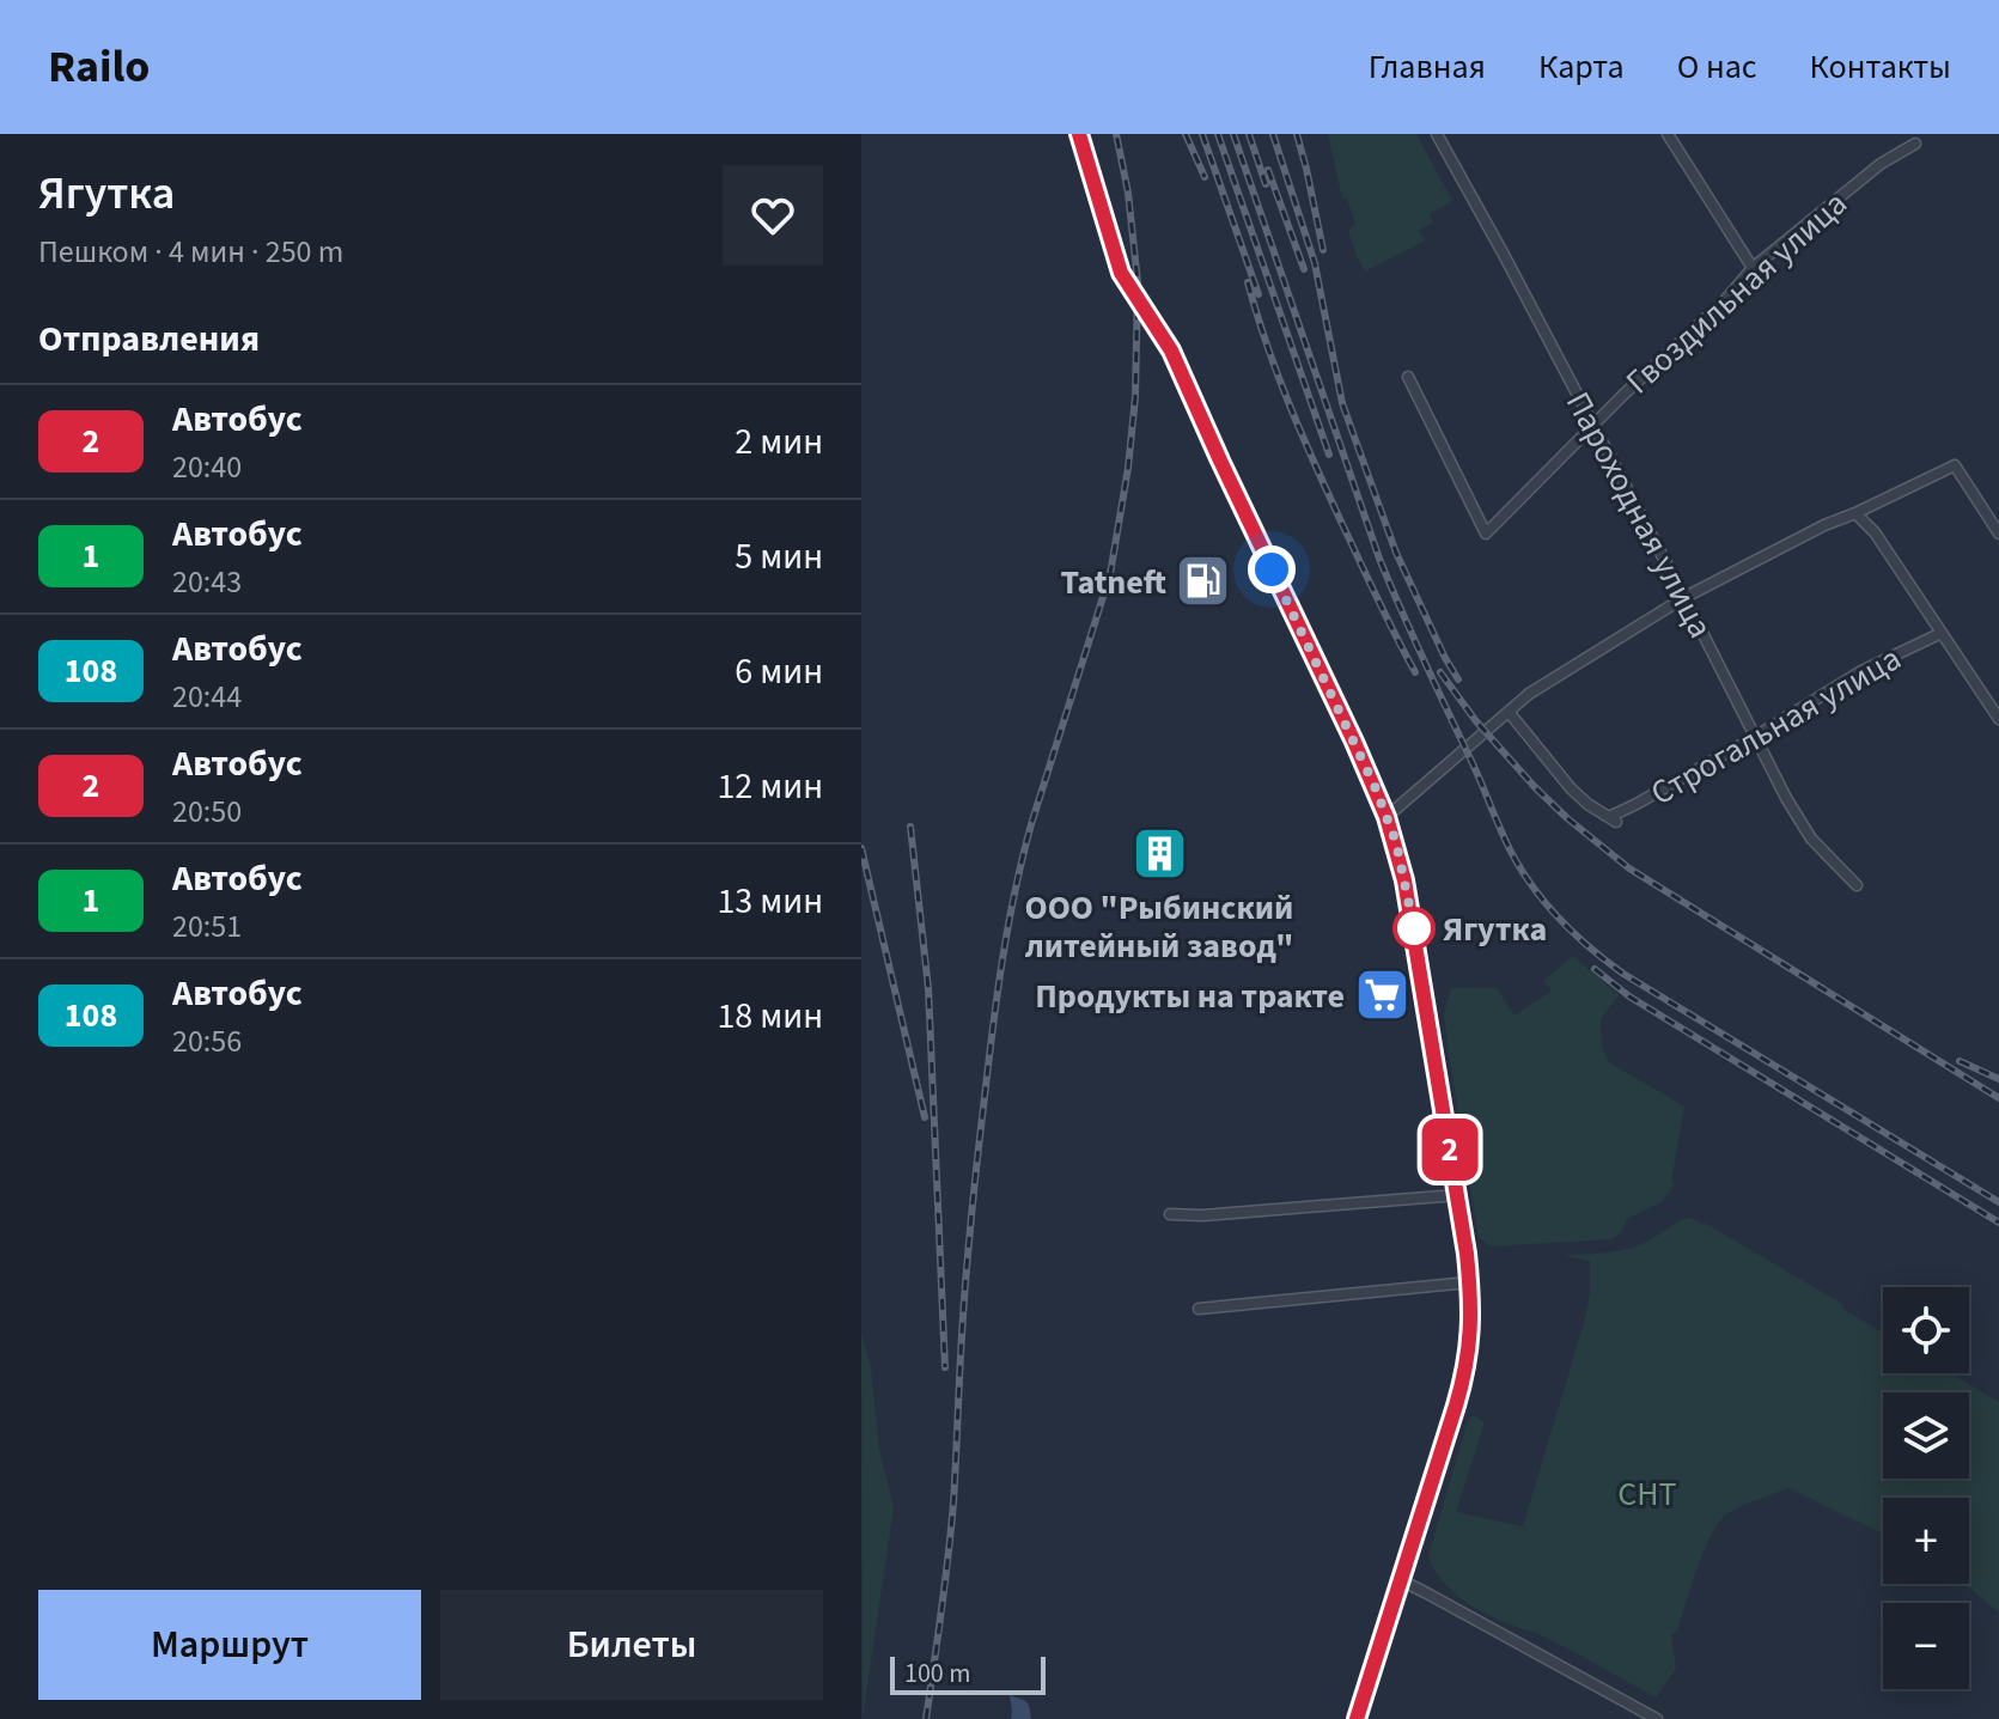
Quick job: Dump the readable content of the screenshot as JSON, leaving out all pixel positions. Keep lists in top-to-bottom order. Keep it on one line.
{"streets":{"street":["Гвоздильная улица","Пароходная улица","Строгальная улица"]},"crossings":[["Гвоздильная улица","Пароходная улица"],["Пароходная улица","Строгальная улица"]],"parks":["СНТ"],"places":{"fuel station":["Tatneft"],"building":["ООО \"Рыбинский литейный завод\""],"other":["Ягутка"],"supermarket":["Продукты на тракте"]},"lines":["bus line 2"],"scale_bar":"100 m","page":{"header":"Railo","nav":["Главная","Карта","О нас","Контакты"],"heading":[["Ягутка","Пешком · 4 мин · 250 m"],"Отправления"],"on_map":"2","list":[{"mark":"2","name":"Автобус","note":"20:40","value":"2 мин"},{"mark":"1","name":"Автобус","note":"20:43","value":"5 мин"},{"mark":"108","name":"Автобус","note":"20:44","value":"6 мин"},{"mark":"2","name":"Автобус","note":"20:50","value":"12 мин"},{"mark":"1","name":"Автобус","note":"20:51","value":"13 мин"},{"mark":"108","name":"Автобус","note":"20:56","value":"18 мин"}],"map_buttons":["+","−"],"buttons":["Маршрут","Билеты"],"scale":"100 m"}}
